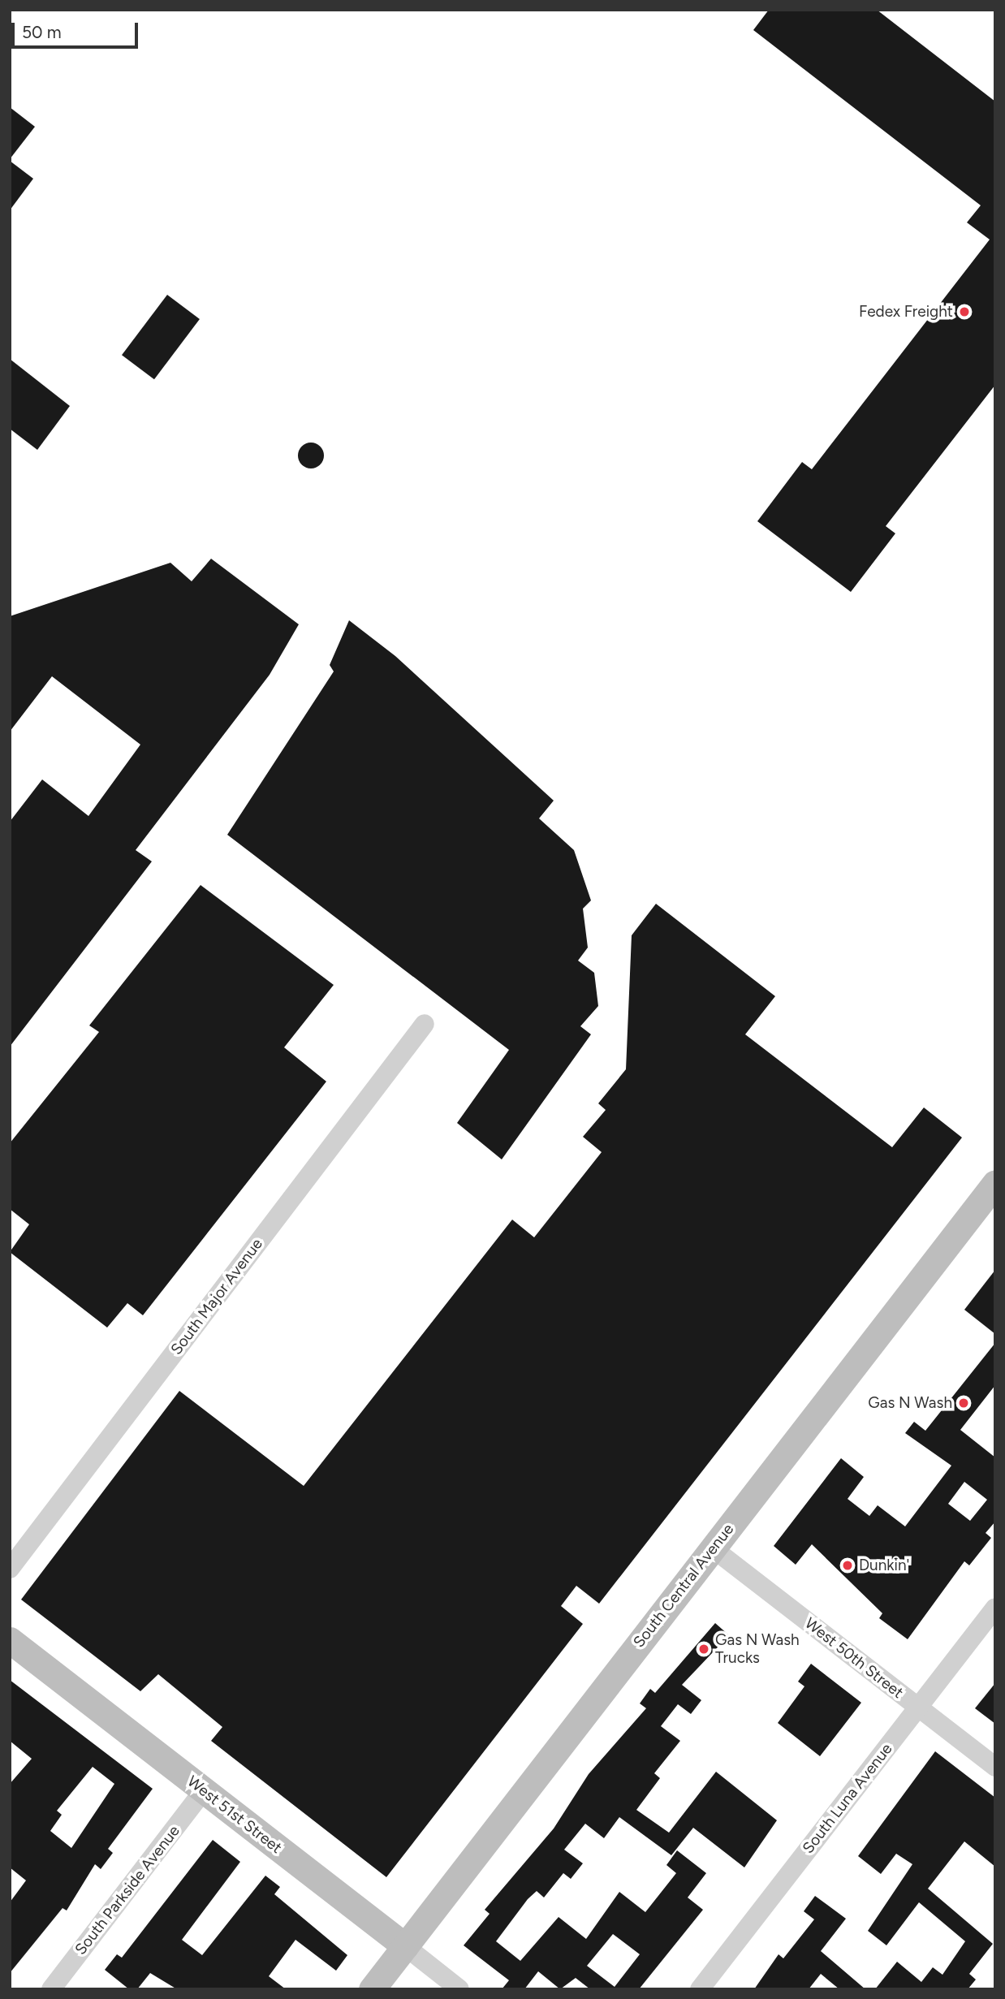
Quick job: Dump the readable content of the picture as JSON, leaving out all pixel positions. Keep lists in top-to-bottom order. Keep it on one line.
{"streets":{"main road":["South Central Avenue","West 51st Street"],"street":["South Major Avenue","West 50th Street","South Luna Avenue","South Parkside Avenue"]},"crossings":[["South Central Avenue","West 50th Street"],["South Central Avenue","West 51st Street"],["West 50th Street","South Luna Avenue"],["West 51st Street","South Parkside Avenue"]],"places":["Fedex Freight","Gas N Wash","Dunkin'","Gas N Wash Trucks"],"scale_bar":"50 m"}
